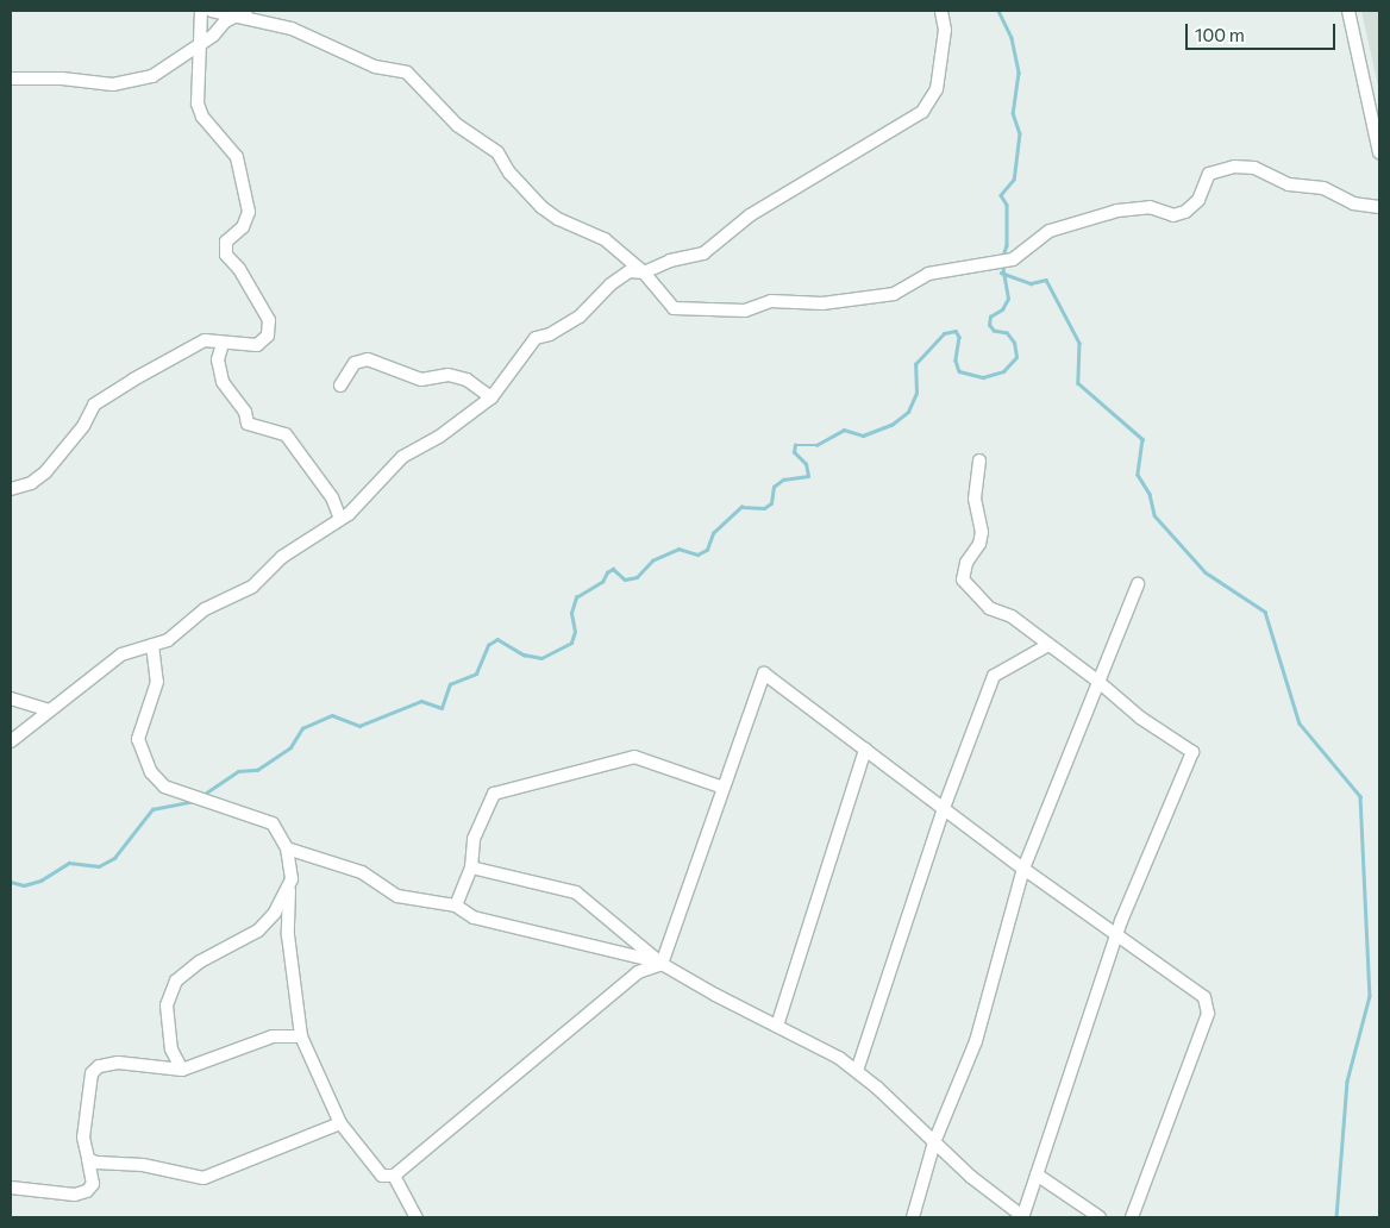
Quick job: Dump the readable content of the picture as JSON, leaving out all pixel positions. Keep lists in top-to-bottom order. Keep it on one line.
{"scale_bar":"100 m"}
